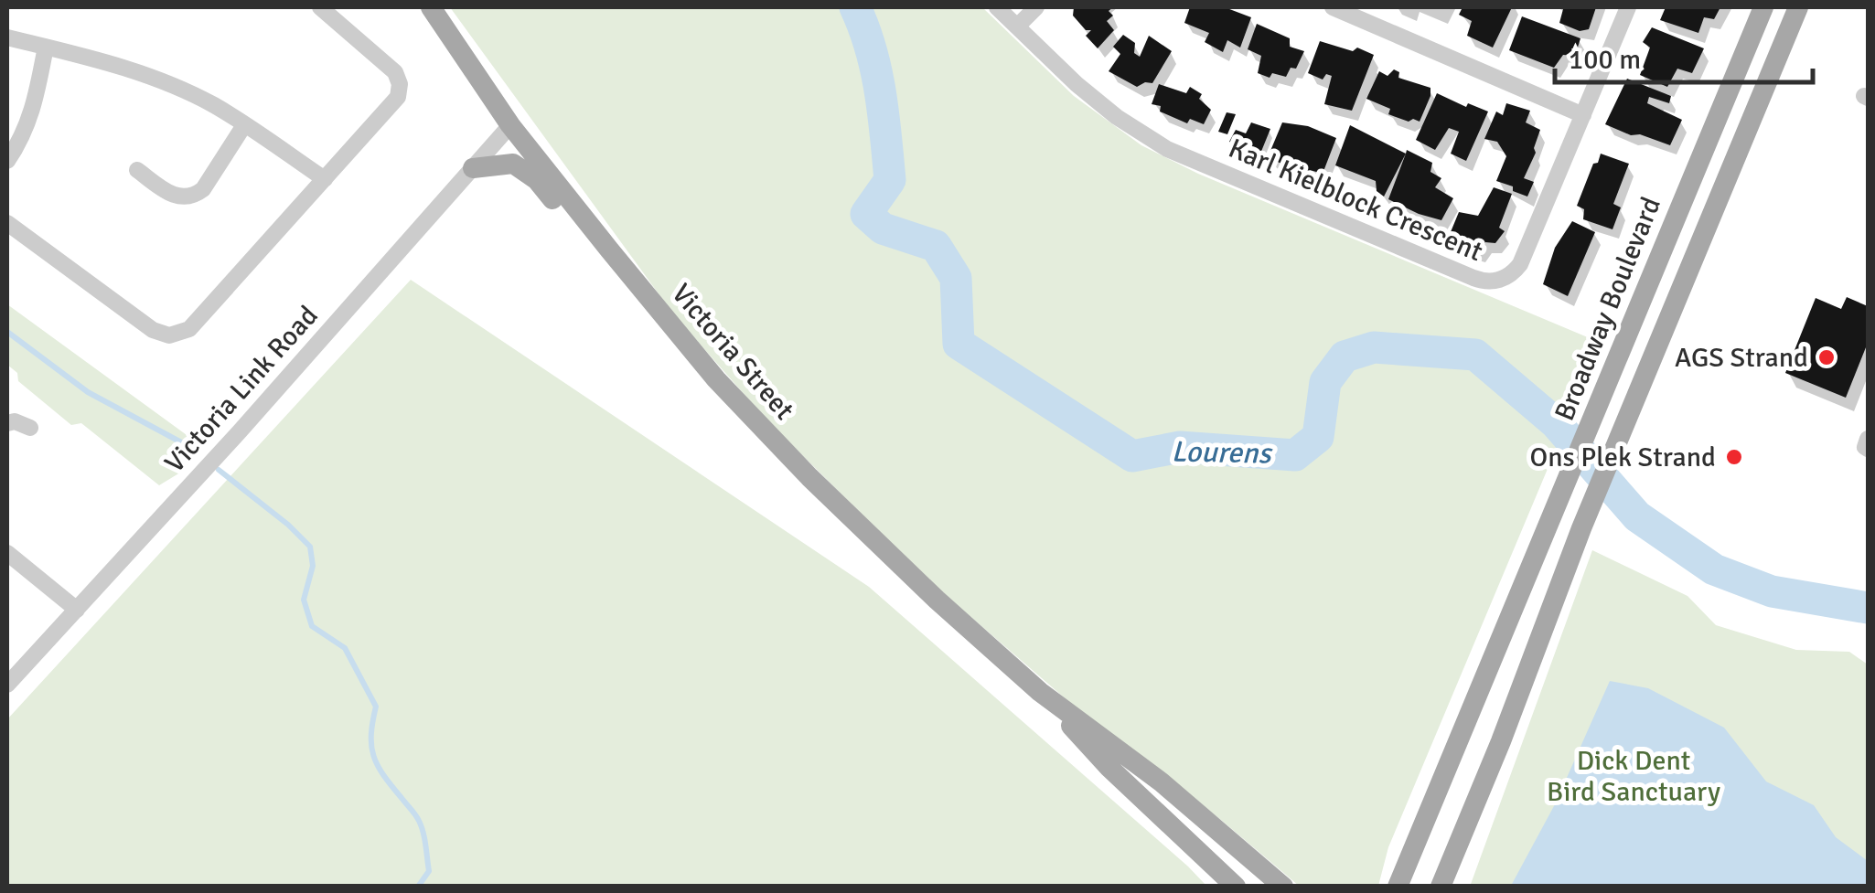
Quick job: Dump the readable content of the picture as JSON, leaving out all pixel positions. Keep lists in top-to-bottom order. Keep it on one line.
{"streets":{"main road":["Broadway Boulevard","Victoria Street"],"street":["Karl Kielblock Crescent","Victoria Link Road"]},"crossings":[["Victoria Street","Victoria Link Road"]],"water":["Lourens"],"parks":["Dick Dent Bird Sanctuary"],"places":["AGS Strand","Ons Plek Strand"],"scale_bar":"100 m"}
